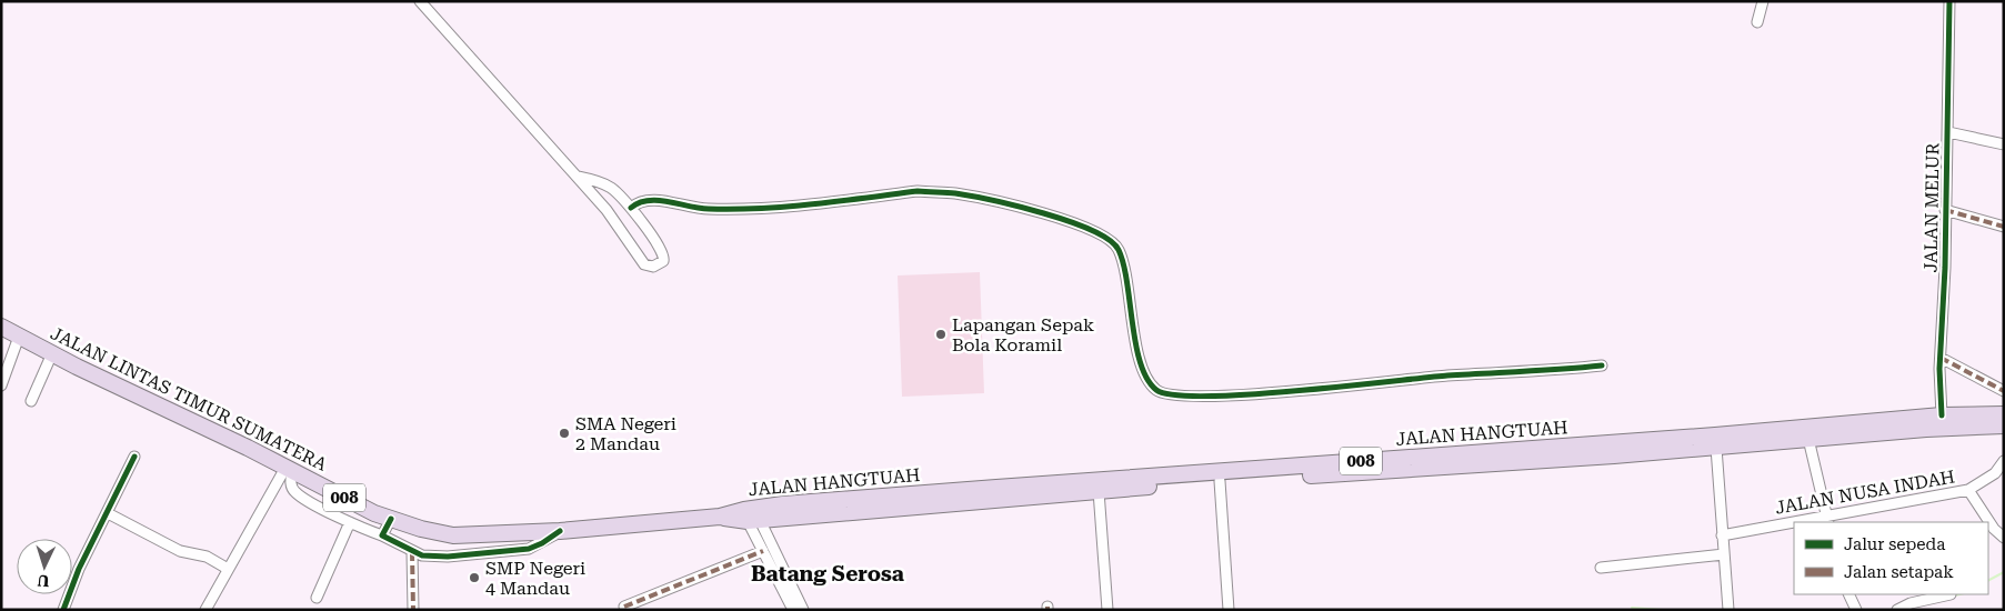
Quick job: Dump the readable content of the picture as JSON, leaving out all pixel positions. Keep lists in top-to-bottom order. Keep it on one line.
{"streets":{"highway":["JALAN LINTAS TIMUR SUMATERA","JALAN HANGTUAH","008"],"street":["JALAN MELUR","JALAN NUSA INDAH"]},"crossings":[["JALAN MELUR","JALAN HANGTUAH"],["JALAN LINTAS TIMUR SUMATERA","JALAN HANGTUAH"]],"districts":["Batang Serosa"],"places":["Lapangan Sepak Bola Koramil","SMA Negeri 2 Mandau","SMP Negeri 4 Mandau"],"legend":["Jalur sepeda","Jalan setapak"],"north":"bottom"}
